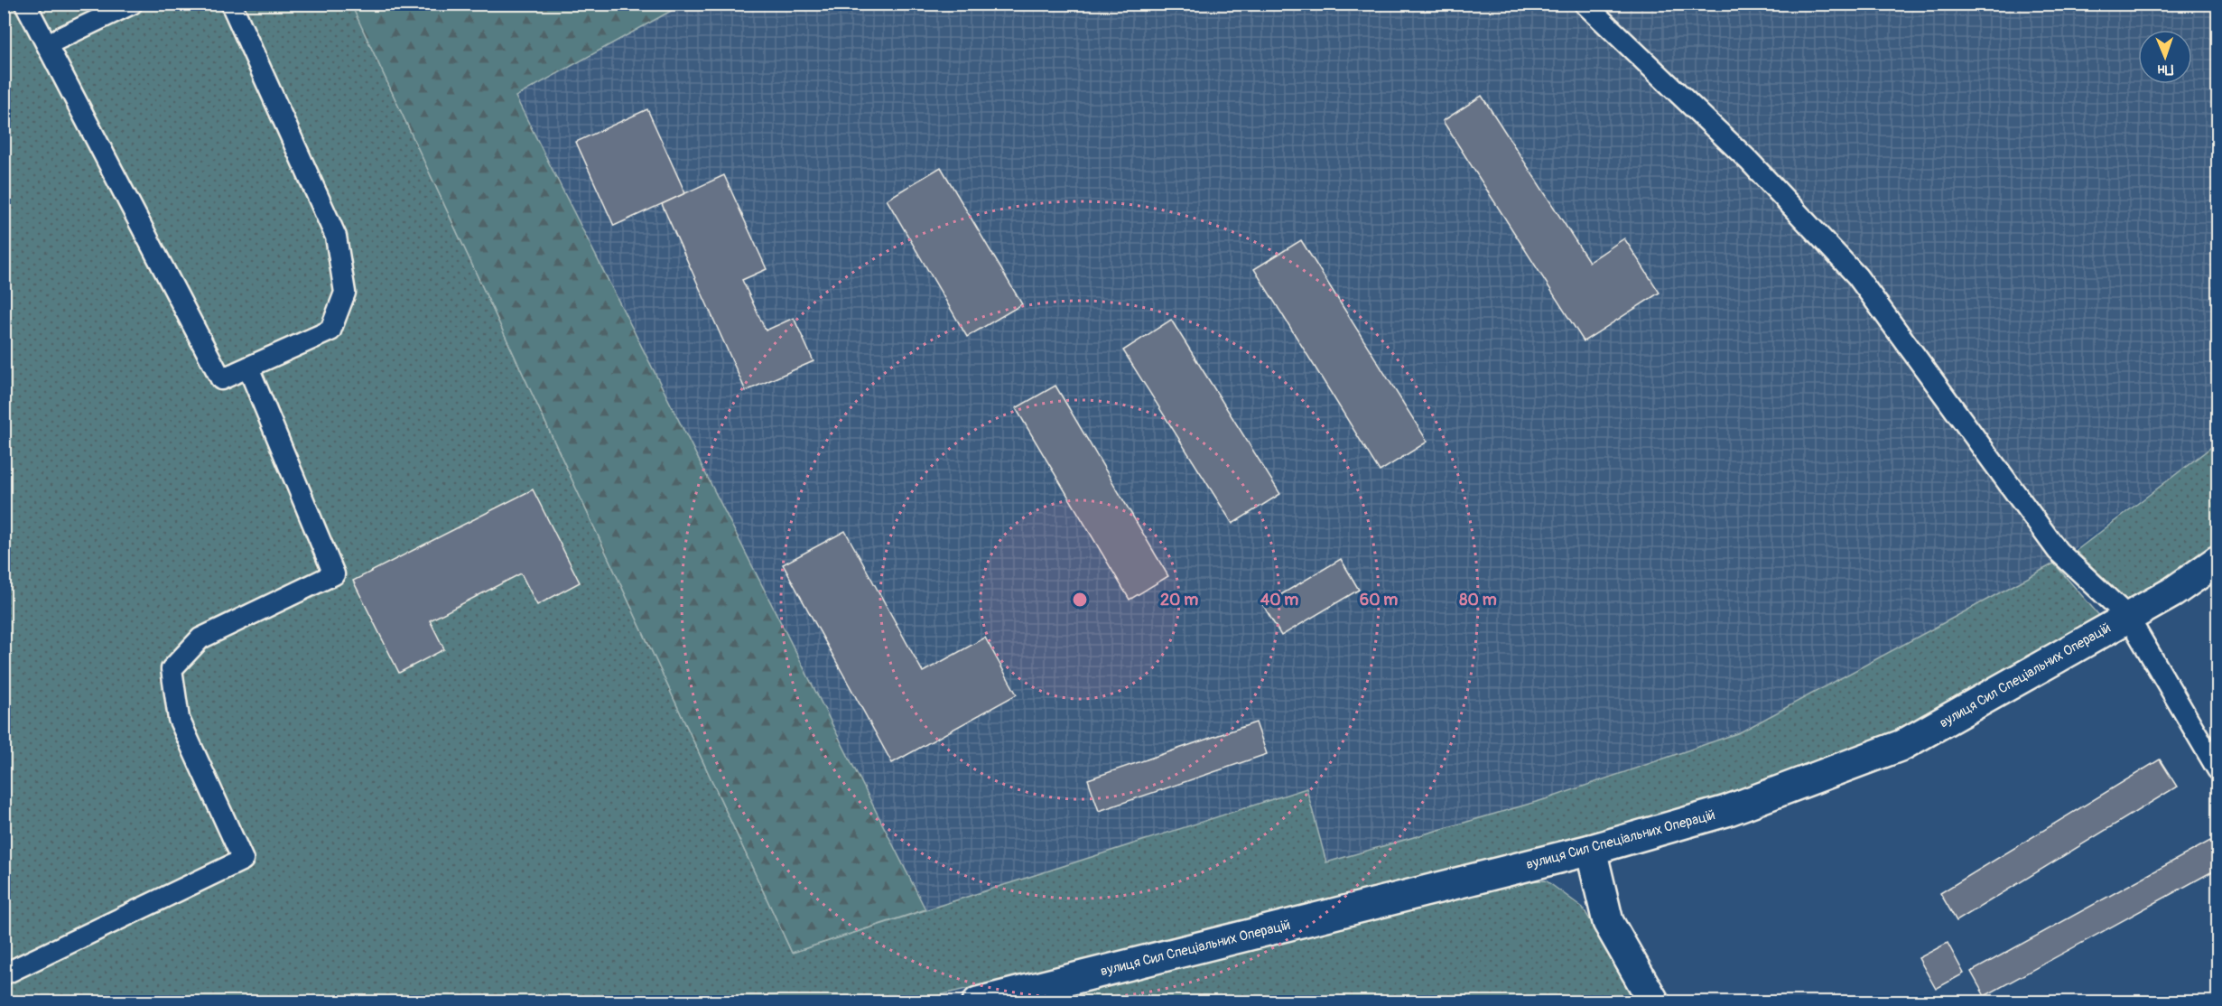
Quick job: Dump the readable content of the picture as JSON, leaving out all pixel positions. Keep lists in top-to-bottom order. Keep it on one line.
{"streets":{"street":["вулиця Сил Спеціальних Операцій"]},"north":"bottom","rings":["20 m","40 m","60 m","80 m"]}
